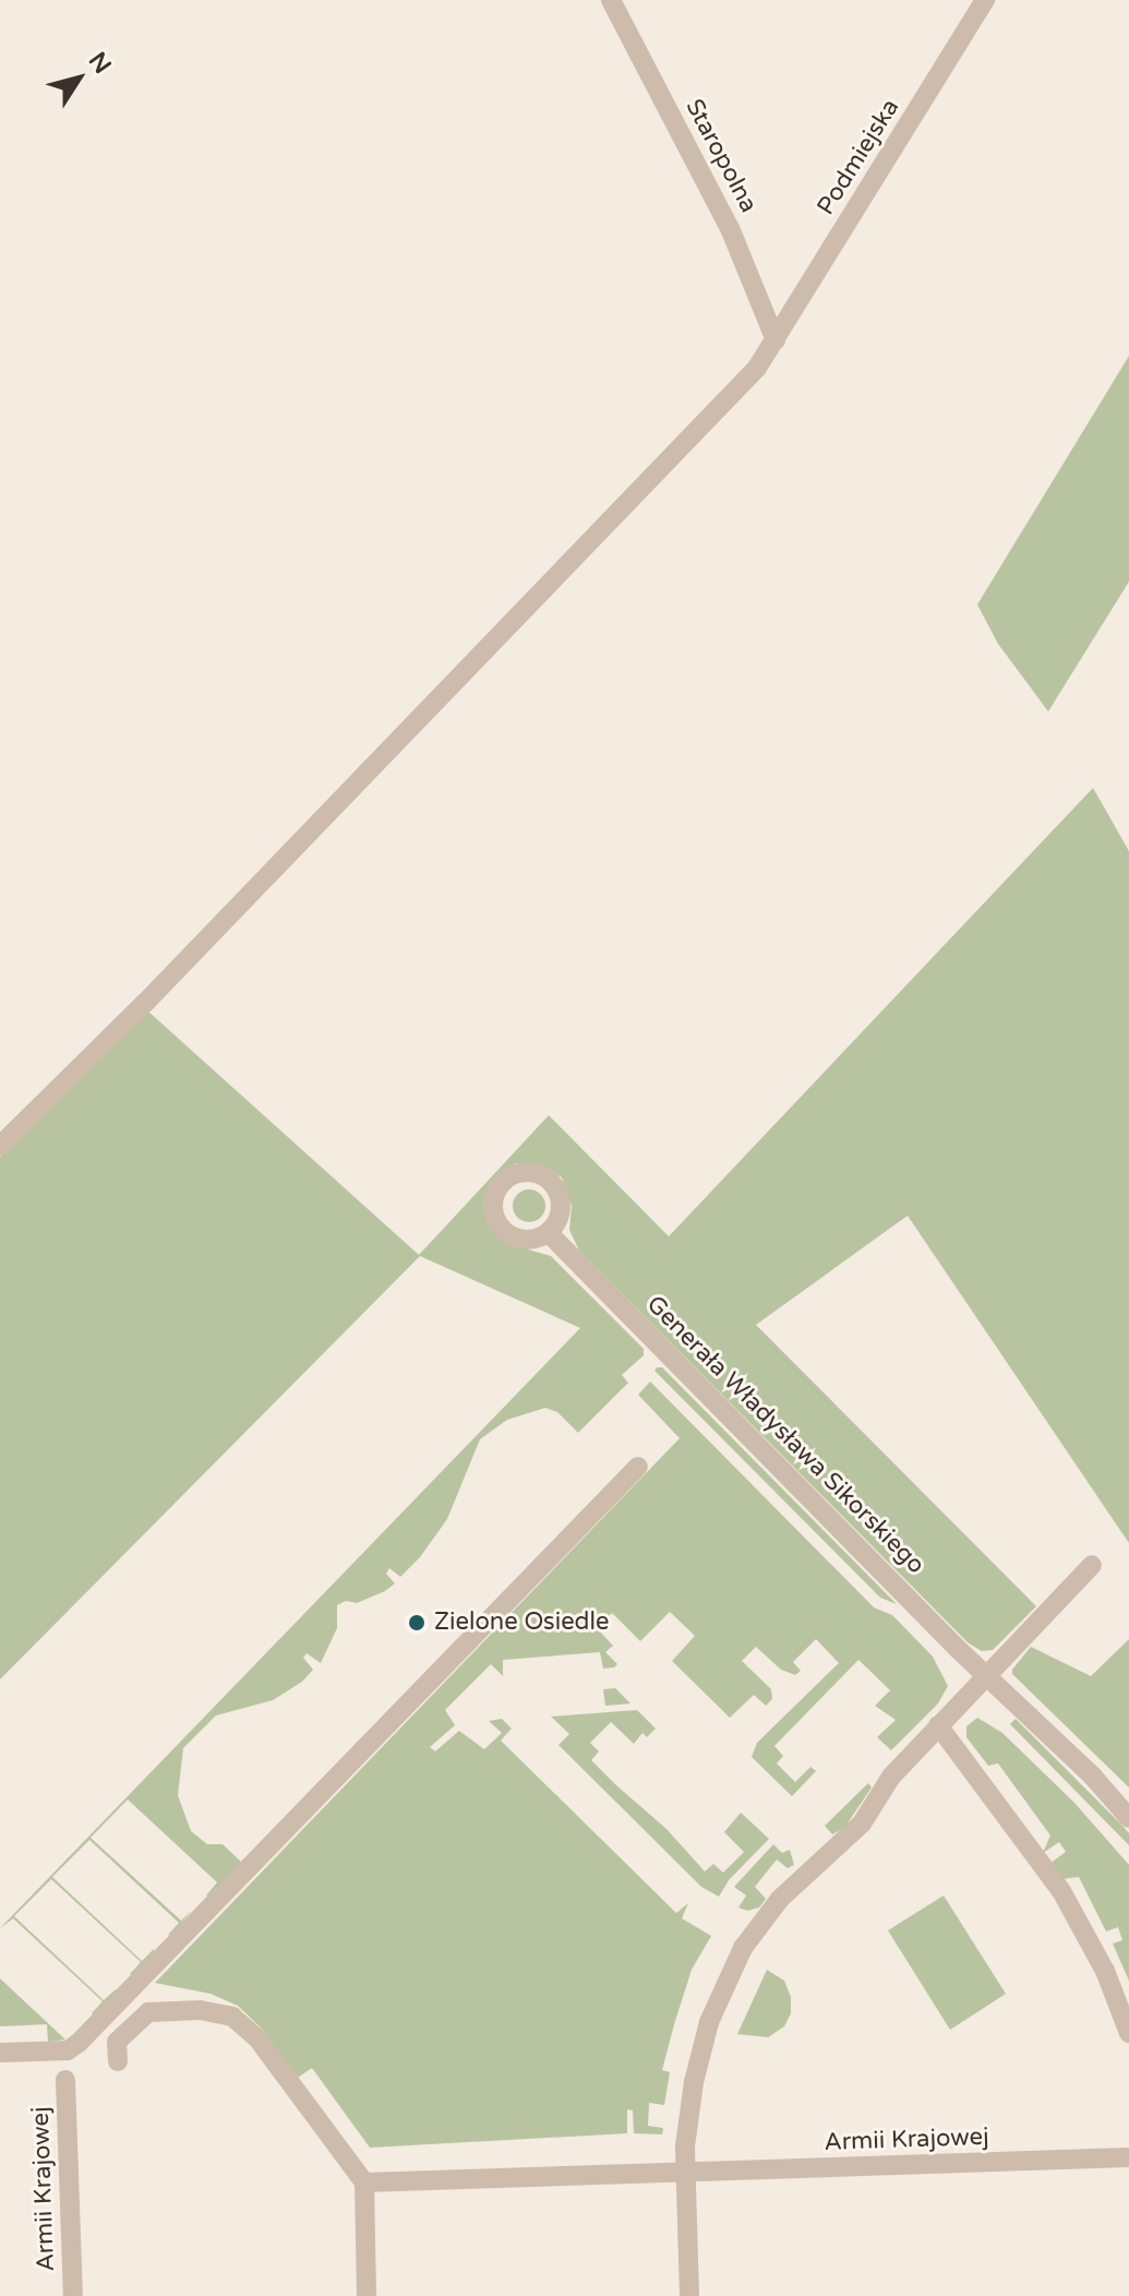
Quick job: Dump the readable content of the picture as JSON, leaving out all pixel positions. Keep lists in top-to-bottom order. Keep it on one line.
{"streets":{"street":["Staropolna","Podmiejska","Generała Władysława Sikorskiego","Armii Krajowej"]},"crossings":[["Staropolna","Podmiejska"]],"places":["Zielone Osiedle"],"north":"top right"}
